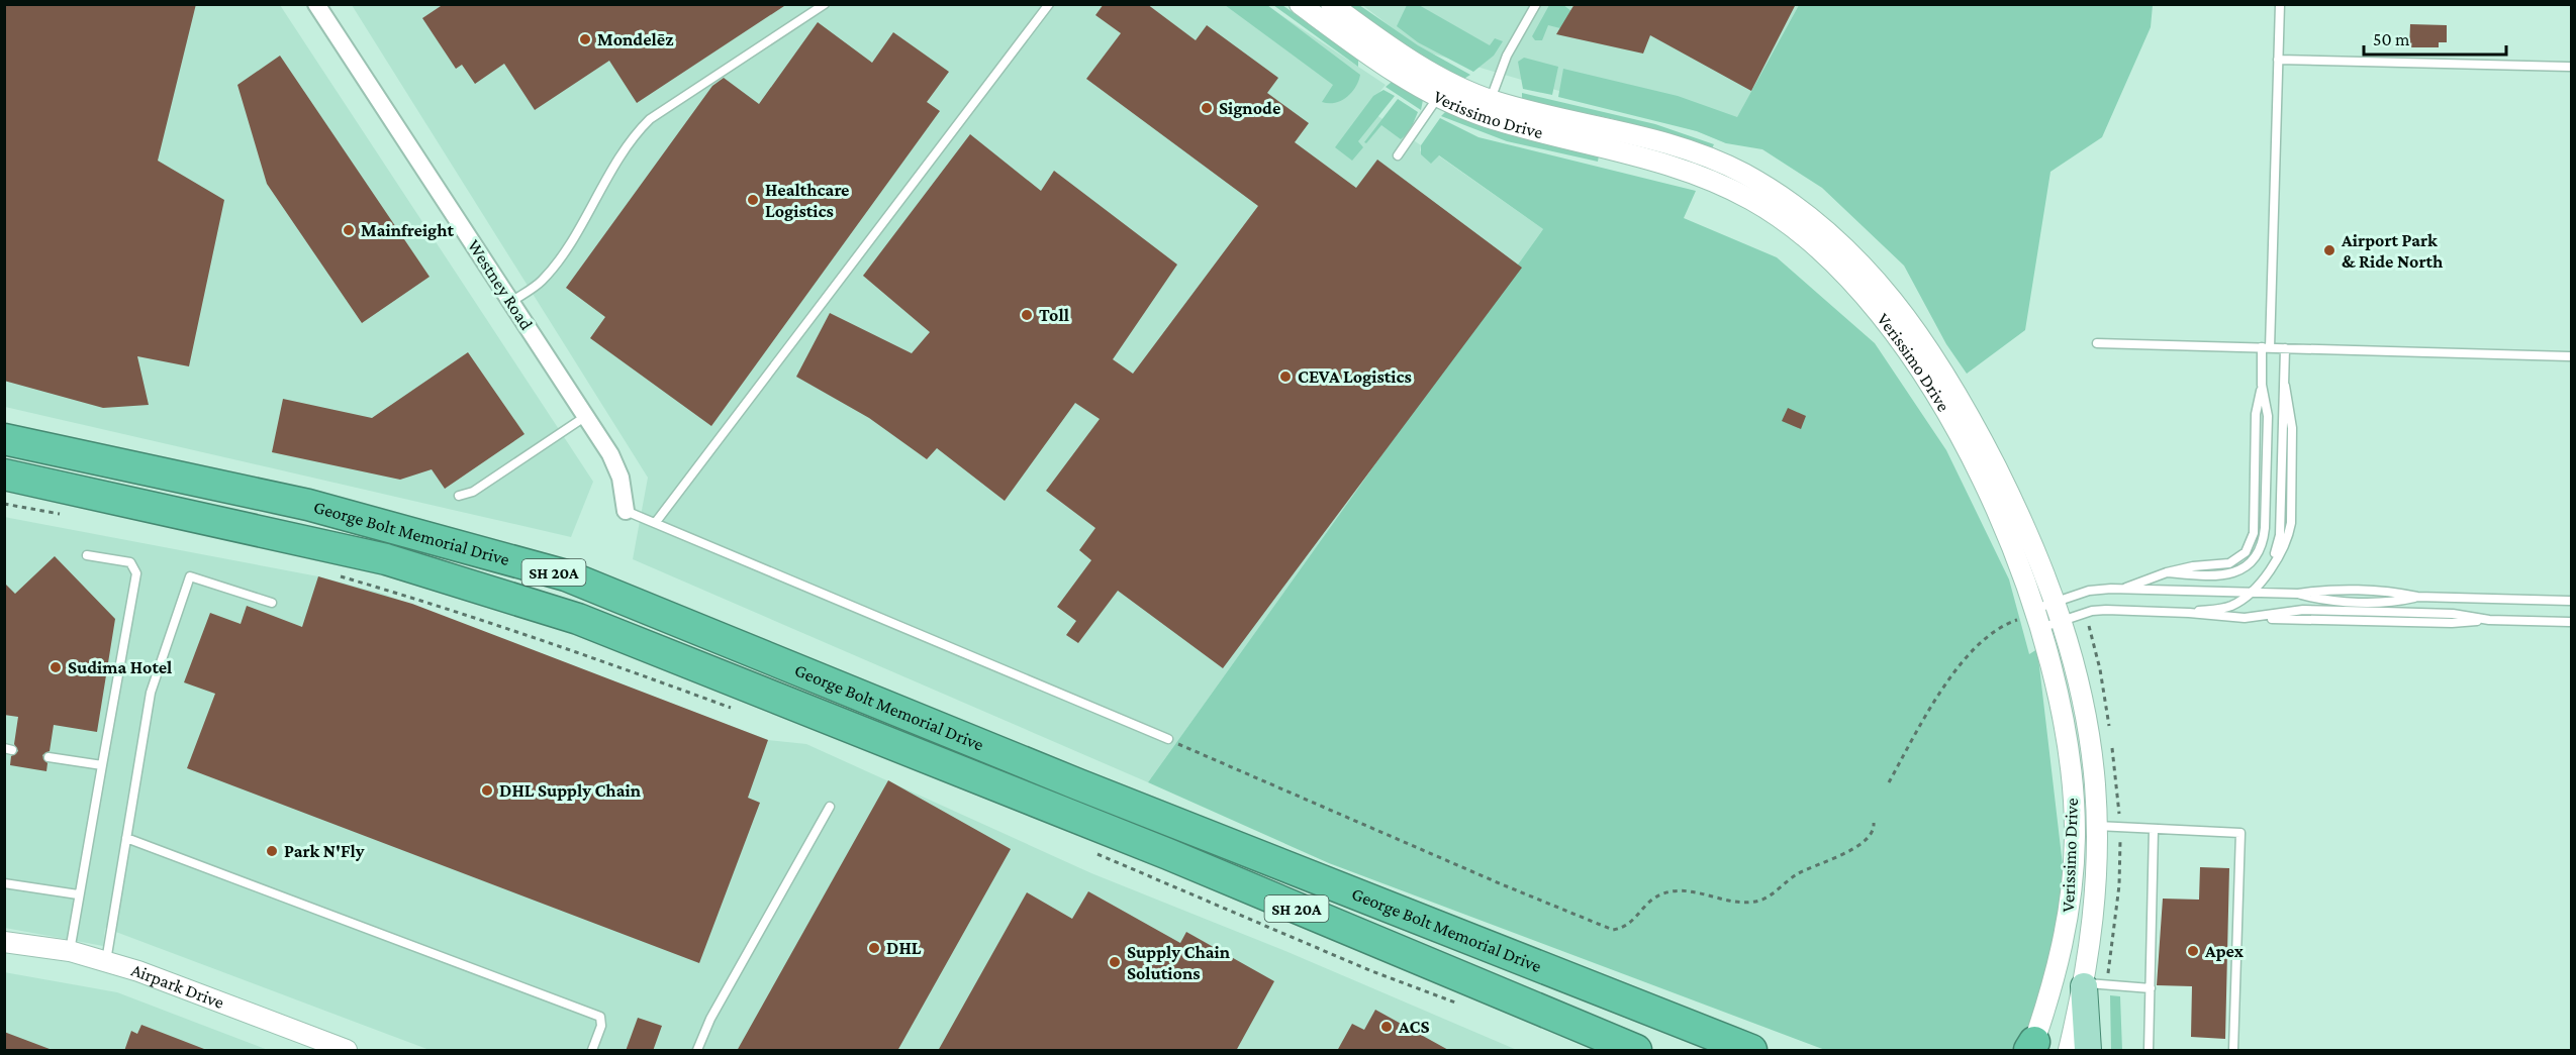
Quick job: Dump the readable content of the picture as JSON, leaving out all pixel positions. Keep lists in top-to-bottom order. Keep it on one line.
{"streets":{"highway":["George Bolt Memorial Drive","SH 20A"],"street":["Verissimo Drive","Westney Road","Airpark Drive"]},"places":["Mondelēz","Signode","Healthcare Logistics","Mainfreight","Airport Park & Ride North","Toll","CEVA Logistics","Sudima Hotel","DHL Supply Chain","Park N'Fly","DHL","Apex","Supply Chain Solutions","ACS"],"scale_bar":"50 m"}
